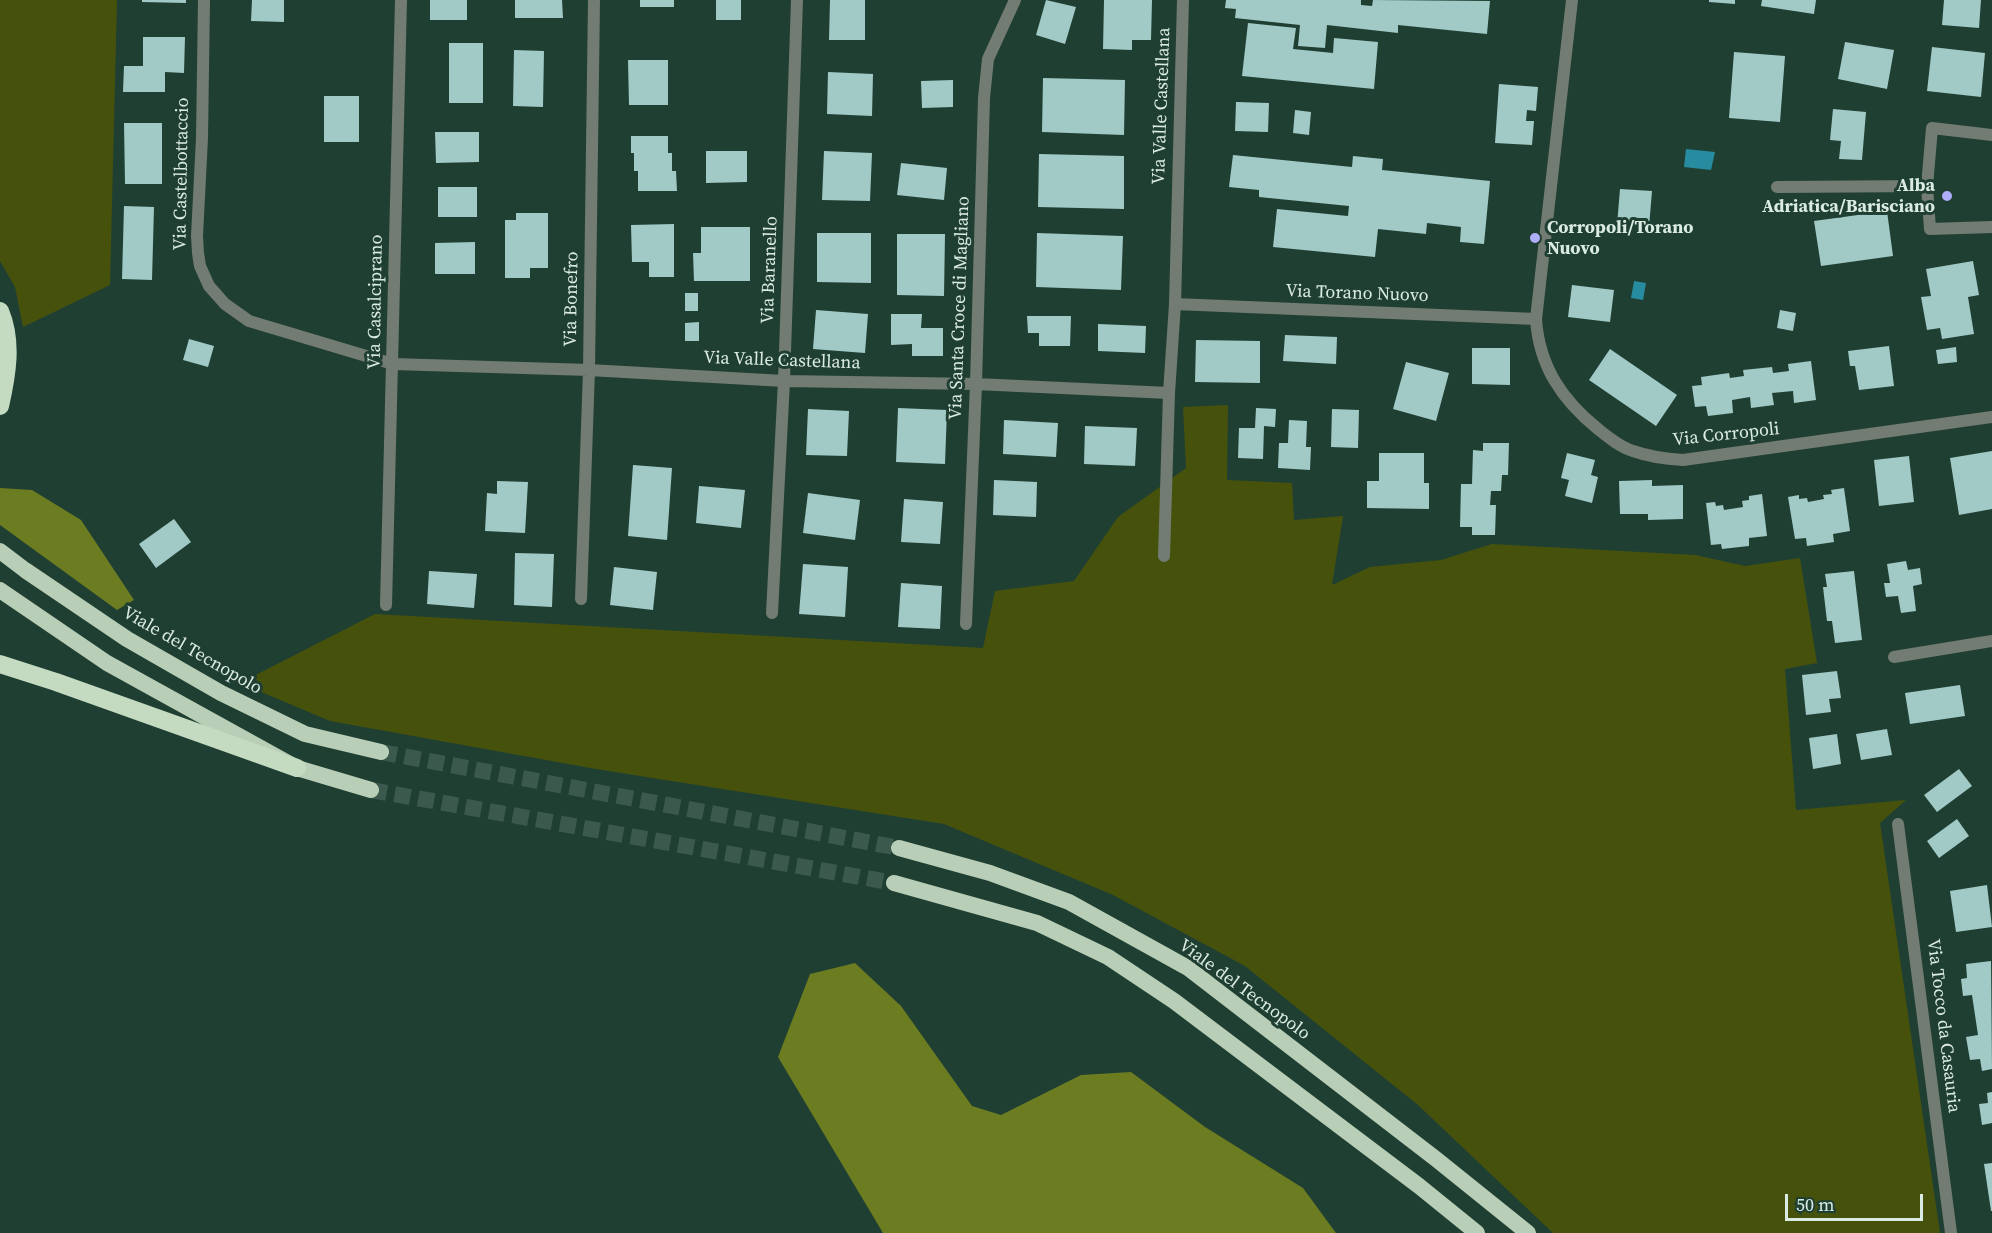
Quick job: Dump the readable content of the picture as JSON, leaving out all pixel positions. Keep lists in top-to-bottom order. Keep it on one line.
{"streets":{"highway":["Viale del Tecnopolo"],"street":["Via Valle Castellana","Via Castelbottaccio","Via Baranello","Via Torano Nuovo","Via Bonefro","Via Casalciprano","Via Santa Croce di Magliano","Via Corropoli","Via Tocco da Casauria"]},"crossings":[["Via Valle Castellana","Via Castelbottaccio"],["Via Valle Castellana","Via Baranello"],["Via Valle Castellana","Via Torano Nuovo"],["Via Valle Castellana","Via Bonefro"],["Via Valle Castellana","Via Casalciprano"],["Via Valle Castellana","Via Santa Croce di Magliano"],["Via Castelbottaccio","Via Casalciprano"],["Via Torano Nuovo","Via Corropoli"]],"places":["Alba Adriatica/Barisciano","Corropoli/Torano Nuovo"],"scale_bar":"50 m"}
